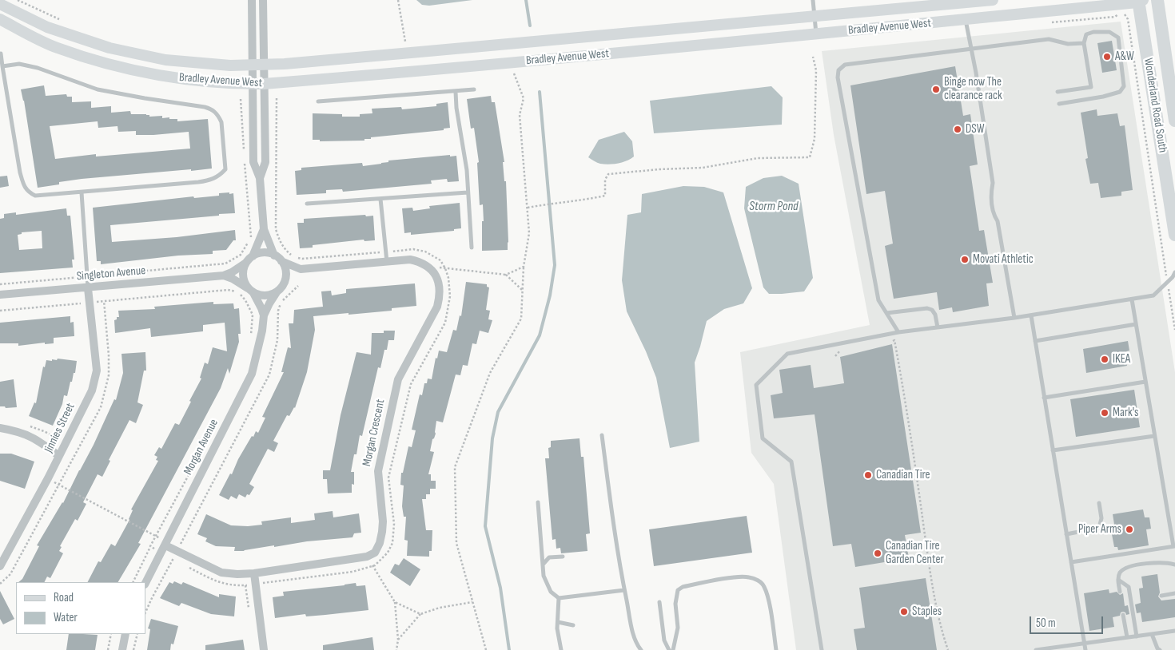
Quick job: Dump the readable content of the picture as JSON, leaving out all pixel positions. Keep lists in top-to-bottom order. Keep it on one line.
{"streets":{"main road":["Bradley Avenue West","Wonderland Road South"],"street":["Singleton Avenue","Jinnies Street","Morgan Crescent","Morgan Avenue"]},"crossings":[["Bradley Avenue West","Wonderland Road South"],["Singleton Avenue","Jinnies Street"],["Singleton Avenue","Morgan Avenue"]],"water":["Storm Pond"],"places":["A&W","Binge now The clearance rack","DSW","Movati Athletic","IKEA","Mark's","Canadian Tire","Piper Arms","Canadian Tire Garden Center","Staples"],"legend":["Road","Water"],"scale_bar":"50 m"}
